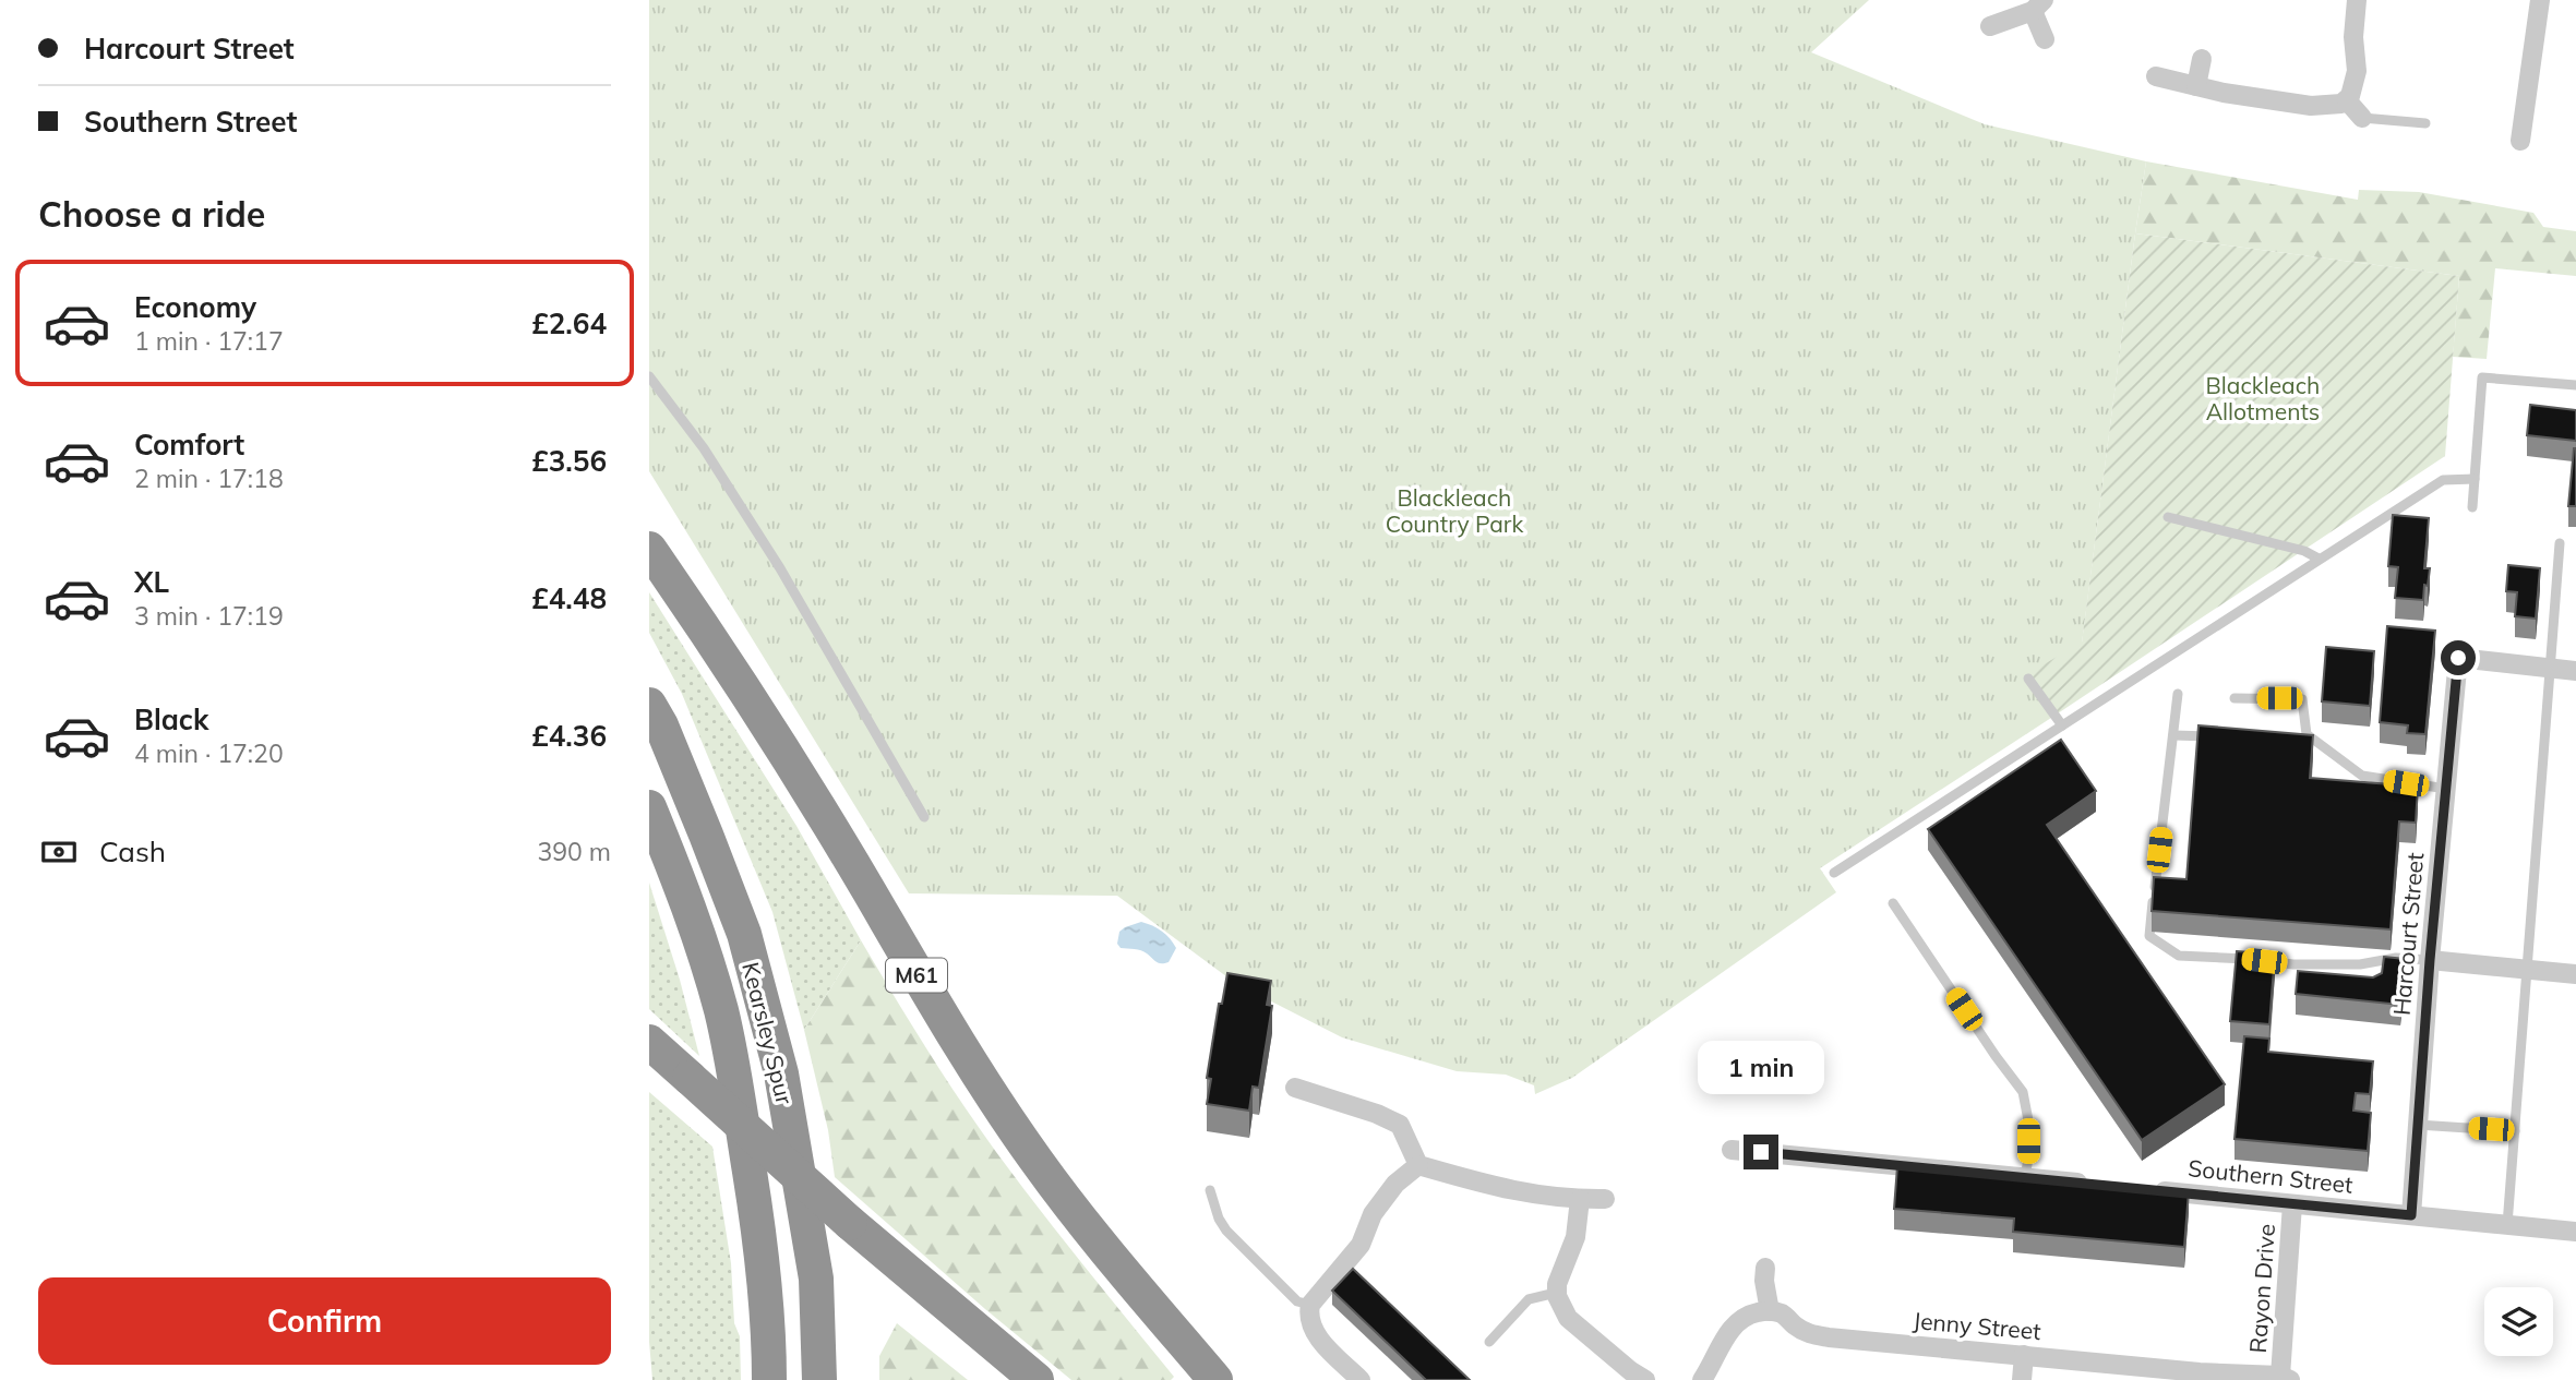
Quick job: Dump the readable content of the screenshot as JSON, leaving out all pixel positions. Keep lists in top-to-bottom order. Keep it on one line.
{"streets":{"highway":["M61","Kearsley Spur"],"street":["Harcourt Street","Southern Street","Rayon Drive","Jenny Street"]},"crossings":[["Harcourt Street","Southern Street"],["Southern Street","Rayon Drive"],["Rayon Drive","Jenny Street"]],"parks":["Blackleach Allotments","Blackleach Country Park"],"page":{"banner":["Harcourt Street","Southern Street"],"heading":"Choose a ride","list":[{"name":"Economy","note":"1 min · 17:17","value":"£2.64"},{"name":"Comfort","note":"2 min · 17:18","value":"£3.56"},{"name":"XL","note":"3 min · 17:19","value":"£4.48"},{"name":"Black","note":"4 min · 17:20","value":"£4.36"}],"pay":["Cash","390 m"],"bubble":"1 min","buttons":"Confirm"}}
